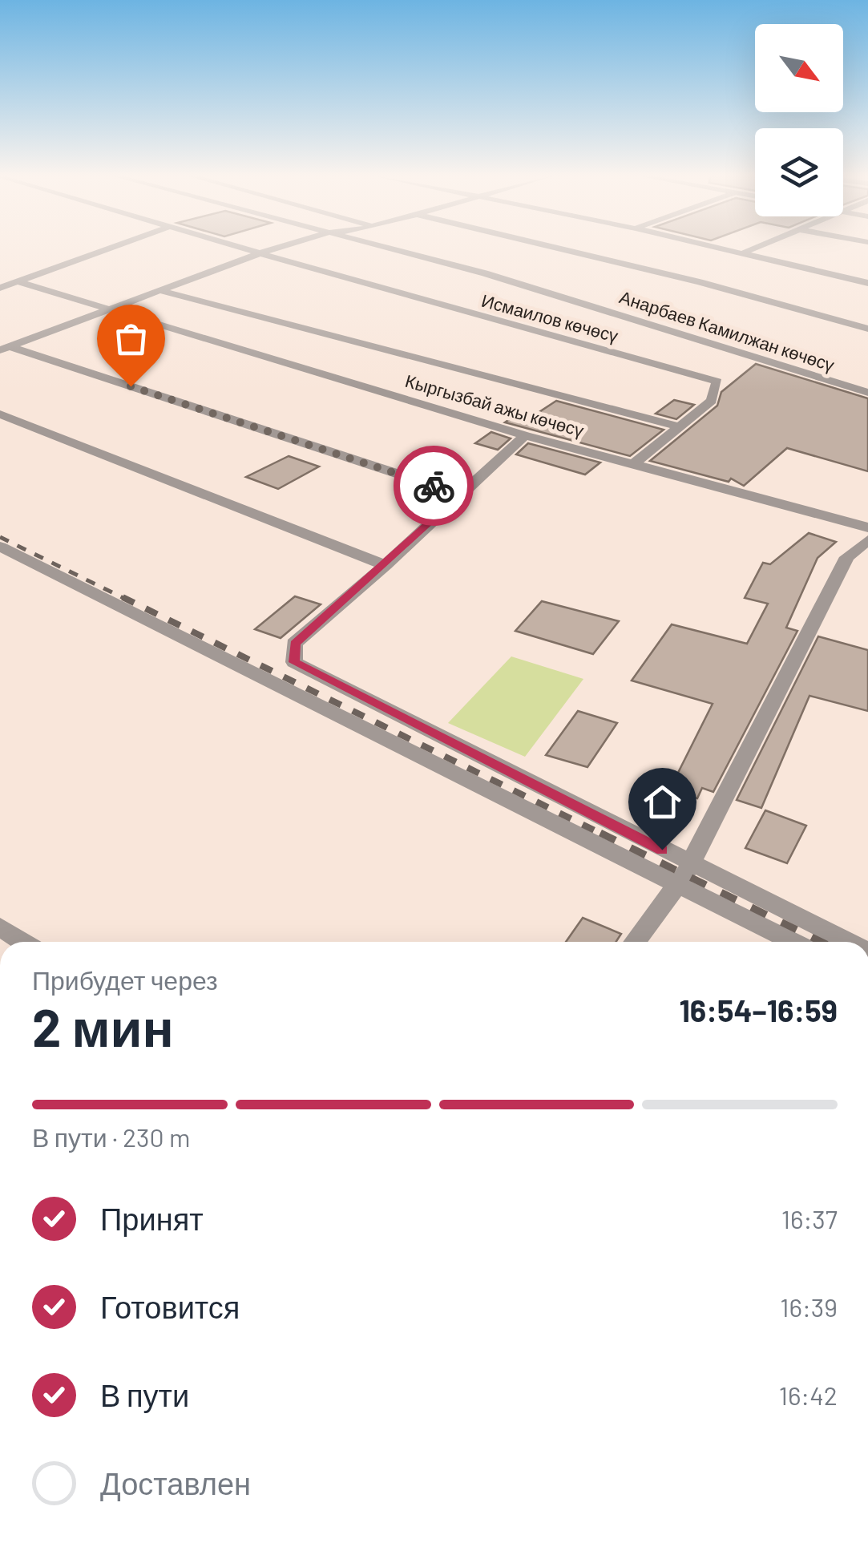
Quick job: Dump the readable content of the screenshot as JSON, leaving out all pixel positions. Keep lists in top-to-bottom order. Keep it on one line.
{"streets":{"street":["Исмаилов көчөсү","Анарбаев Камилжан көчөсү","Кыргызбай ажы көчөсү"]},"crossings":[["Исмаилов көчөсү","Кыргызбай ажы көчөсү"]],"north":"bottom right","page":{"heading":["2 мин","Прибудет через","16:54–16:59"],"bar":"В пути · 230 m","list":[["Принят","16:37"],["Готовится","16:39"],["В пути","16:42"],"Доставлен"]}}
